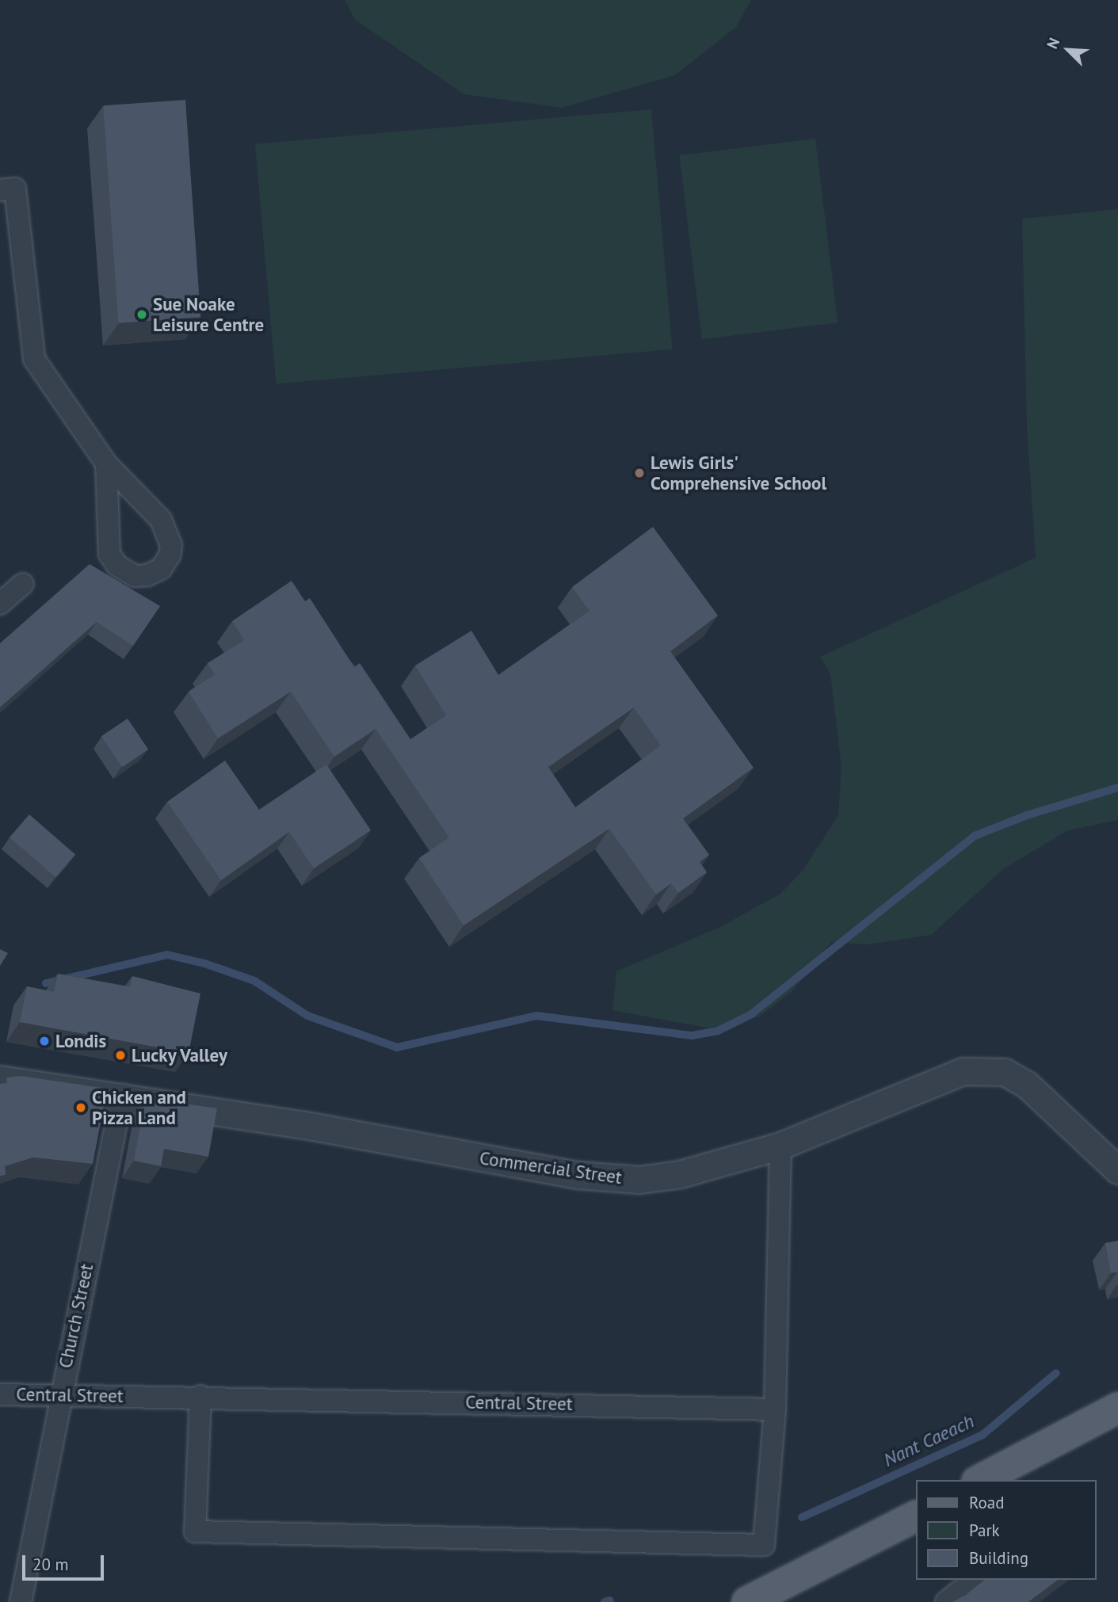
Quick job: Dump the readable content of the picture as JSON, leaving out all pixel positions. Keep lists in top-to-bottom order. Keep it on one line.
{"streets":{"street":["Commercial Street","Church Street","Central Street"]},"crossings":[["Commercial Street","Church Street"],["Church Street","Central Street"]],"water":["Nant Caeach"],"places":["Sue Noake Leisure Centre","Lewis Girls' Comprehensive School","Londis","Lucky Valley","Chicken and Pizza Land"],"legend":["Road","Park","Building"],"scale_bar":"20 m","north":"top left"}
